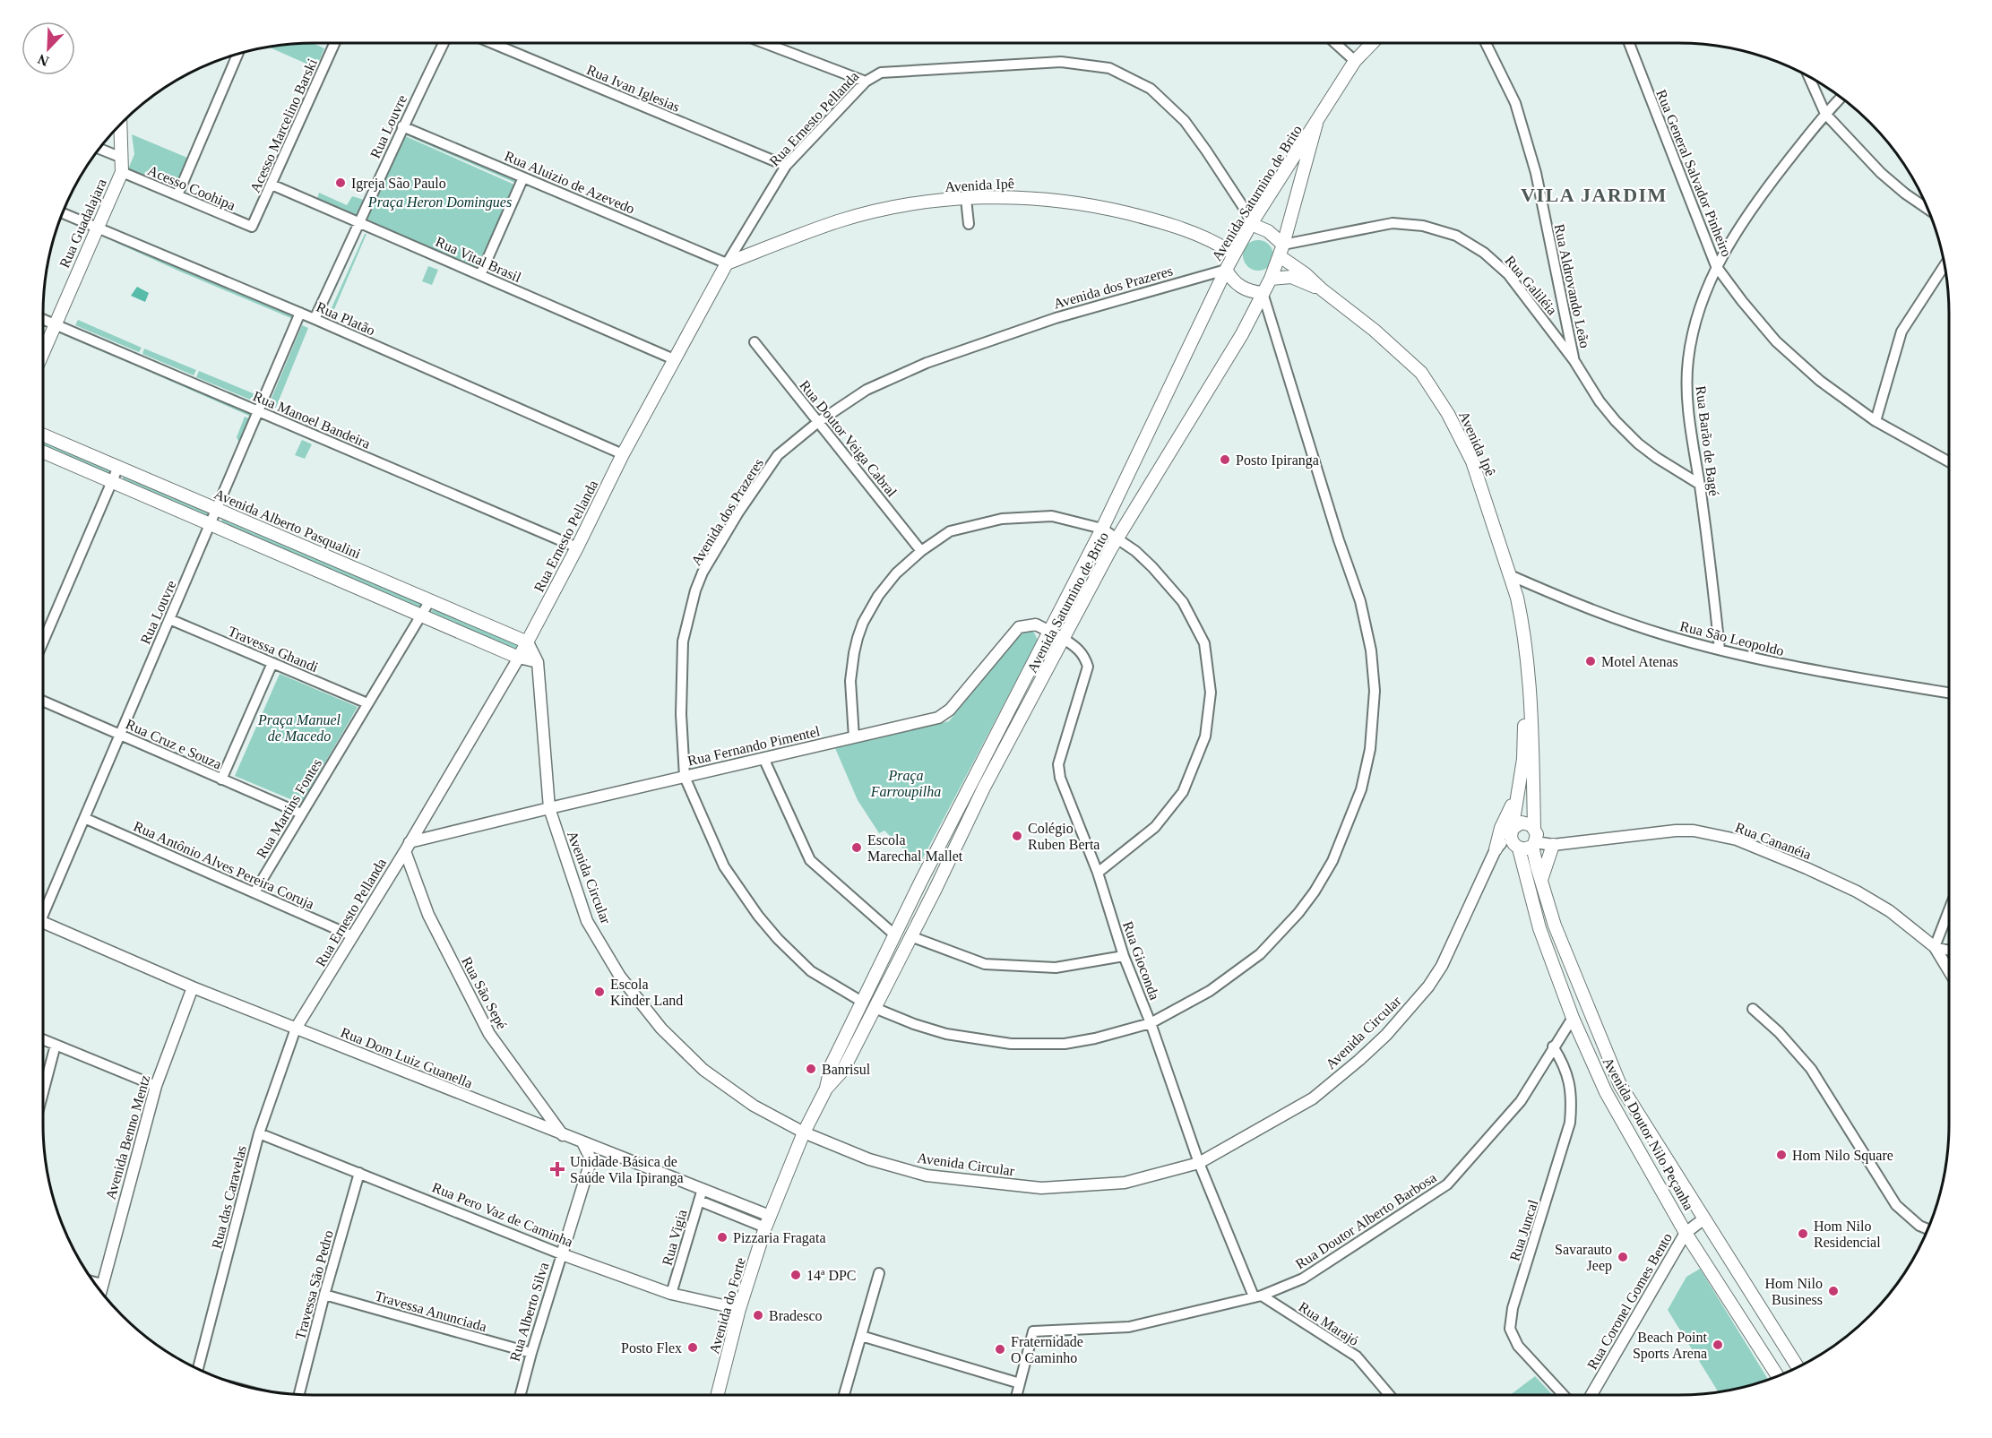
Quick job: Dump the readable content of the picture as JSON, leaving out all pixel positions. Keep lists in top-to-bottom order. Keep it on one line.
{"streets":{"main road":["Rua Ernesto Pellanda","Avenida Ipê","Avenida Saturnino de Brito","Rua Guadalajara","Avenida Alberto Pasqualini","Avenida Doutor Nilo Peçanha","Avenida do Forte"],"street":["Rua Ivan Iglesias","Acesso Marcelino Barski","Rua Louvre","Rua General Salvador Pinheiro","Rua Aluizio de Azevedo","Acesso Coohipa","Rua Vital Brasil","Rua Galiléia","Rua Aldrovando Leão","Avenida dos Prazeres","Rua Platão","Rua Manoel Bandeira","Rua Doutor Veiga Cabral","Rua Barão de Bagé","Rua São Leopoldo","Travessa Ghandi","Rua Cruz e Souza","Rua Fernando Pimentel","Rua Martins Fontes","Rua Cananéia","Rua Antônio Alves Pereira Coruja","Avenida Circular","Rua Gioconda","Rua São Sepé","Rua Dom Luiz Guanella","Avenida Benno Mentz","Rua das Caravelas","Rua Pero Vaz de Caminha","Rua Doutor Alberto Barbosa","Rua Juncal","Rua Vigia","Travessa São Pedro","Rua Coronel Gomes Bento","Travessa Anunciada","Rua Alberto Silva","Rua Marajó"]},"crossings":[["Rua Ivan Iglesias","Rua Ernesto Pellanda"],["Rua Ernesto Pellanda","Rua Aluizio de Azevedo"],["Rua Ernesto Pellanda","Avenida Ipê"],["Rua Ernesto Pellanda","Avenida Saturnino de Brito"],["Rua Ernesto Pellanda","Rua Vital Brasil"],["Rua Ernesto Pellanda","Rua Platão"],["Rua Ernesto Pellanda","Rua Manoel Bandeira"],["Rua Ernesto Pellanda","Avenida Alberto Pasqualini"],["Rua Ernesto Pellanda","Rua Fernando Pimentel"],["Rua Ernesto Pellanda","Rua Antônio Alves Pereira Coruja"],["Rua Ernesto Pellanda","Avenida Circular"],["Rua Ernesto Pellanda","Rua São Sepé"],["Rua Ernesto Pellanda","Rua Dom Luiz Guanella"],["Rua Ernesto Pellanda","Rua das Caravelas"],["Acesso Marcelino Barski","Acesso Coohipa"],["Acesso Marcelino Barski","Rua Vital Brasil"],["Rua Louvre","Rua Aluizio de Azevedo"],["Rua Louvre","Rua Vital Brasil"],["Rua Louvre","Rua Platão"],["Rua Louvre","Rua Manoel Bandeira"],["Rua Louvre","Avenida Alberto Pasqualini"],["Rua Louvre","Travessa Ghandi"],["Rua Louvre","Rua Cruz e Souza"],["Rua Louvre","Rua Antônio Alves Pereira Coruja"],["Rua General Salvador Pinheiro","Rua Barão de Bagé"],["Rua Aluizio de Azevedo","Avenida Ipê"],["Avenida Ipê","Avenida Saturnino de Brito"],["Avenida Ipê","Rua Galiléia"],["Avenida Ipê","Rua São Leopoldo"],["Avenida Ipê","Rua Cananéia"],["Avenida Ipê","Avenida Circular"],["Avenida Ipê","Avenida Doutor Nilo Peçanha"],["Acesso Coohipa","Rua Guadalajara"],["Avenida Saturnino de Brito","Rua Galiléia"],["Avenida Saturnino de Brito","Avenida dos Prazeres"],["Avenida Saturnino de Brito","Rua Fernando Pimentel"],["Avenida Saturnino de Brito","Avenida Circular"],["Avenida Saturnino de Brito","Rua Gioconda"],["Avenida Saturnino de Brito","Rua Dom Luiz Guanella"],["Avenida Saturnino de Brito","Avenida do Forte"],["Rua Guadalajara","Rua Platão"],["Rua Guadalajara","Rua Manoel Bandeira"],["Rua Galiléia","Rua Aldrovando Leão"],["Rua Galiléia","Rua Barão de Bagé"],["Avenida dos Prazeres","Rua Doutor Veiga Cabral"],["Avenida dos Prazeres","Rua Fernando Pimentel"],["Rua Barão de Bagé","Rua São Leopoldo"],["Avenida Alberto Pasqualini","Rua Martins Fontes"],["Avenida Alberto Pasqualini","Avenida Circular"],["Travessa Ghandi","Rua Martins Fontes"],["Rua Cruz e Souza","Rua Martins Fontes"],["Rua Fernando Pimentel","Avenida Circular"],["Rua Fernando Pimentel","Rua Gioconda"],["Rua Fernando Pimentel","Rua São Sepé"],["Rua Martins Fontes","Rua Antônio Alves Pereira Coruja"],["Rua Cananéia","Avenida Circular"],["Rua Cananéia","Avenida Doutor Nilo Peçanha"],["Avenida Circular","Rua Gioconda"],["Avenida Circular","Avenida Doutor Nilo Peçanha"],["Rua Gioconda","Rua Doutor Alberto Barbosa"],["Rua Gioconda","Rua Marajó"],["Rua São Sepé","Rua Dom Luiz Guanella"],["Rua Dom Luiz Guanella","Avenida Benno Mentz"],["Rua Dom Luiz Guanella","Rua das Caravelas"],["Rua Dom Luiz Guanella","Rua Vigia"],["Rua Dom Luiz Guanella","Avenida do Forte"],["Avenida Doutor Nilo Peçanha","Rua Doutor Alberto Barbosa"],["Avenida Doutor Nilo Peçanha","Rua Coronel Gomes Bento"],["Rua das Caravelas","Rua Pero Vaz de Caminha"],["Rua Pero Vaz de Caminha","Rua Vigia"],["Rua Pero Vaz de Caminha","Travessa São Pedro"],["Rua Pero Vaz de Caminha","Avenida do Forte"],["Rua Pero Vaz de Caminha","Rua Alberto Silva"],["Rua Doutor Alberto Barbosa","Rua Juncal"],["Rua Doutor Alberto Barbosa","Rua Marajó"],["Travessa São Pedro","Travessa Anunciada"],["Travessa Anunciada","Rua Alberto Silva"]],"districts":["VILA JARDIM"],"parks":["Praça Heron Domingues","Praça Manuel de Macedo","Praça Farroupilha"],"places":{"other":["Igreja São Paulo","Posto Ipiranga","Motel Atenas","Colégio Ruben Berta","Escola Marechal Mallet","Escola Kinder Land","Banrisul","Hom Nilo Square","Hom Nilo Residencial","Pizzaria Fragata","Savarauto Jeep","14ª DPC","Hom Nilo Business","Bradesco","Beach Point Sports Arena","Posto Flex","Fraternidade O Caminho"],"health":["Unidade Básica de Saúde Vila Ipiranga"]},"north":"bottom left"}
